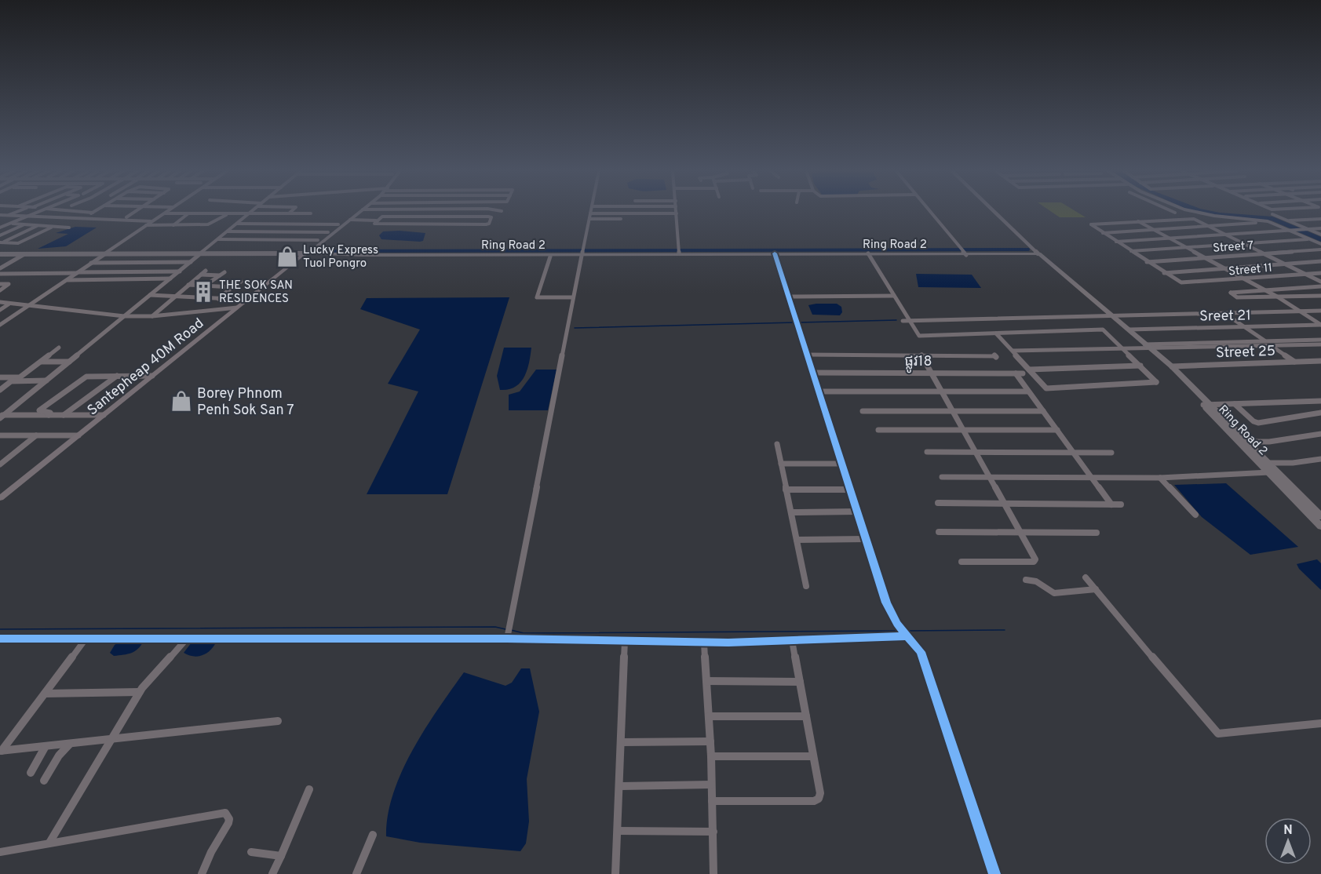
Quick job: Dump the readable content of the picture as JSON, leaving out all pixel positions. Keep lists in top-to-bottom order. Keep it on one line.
{"streets":{"main road":["Ring Road 2","Santepheap 40M Road"],"street":["Street 7","Street 11","Sreet 21","Street 25","ផ្លូវ18"]},"crossings":[["Ring Road 2","Sreet 21"],["Ring Road 2","Street 25"],["Ring Road 2","Santepheap 40M Road"]],"places":{"shop":["Lucky Express Tuol Pongro","Borey Phnom Penh Sok San 7"],"building":["THE SOK SAN RESIDENCES"]},"north":"top"}
